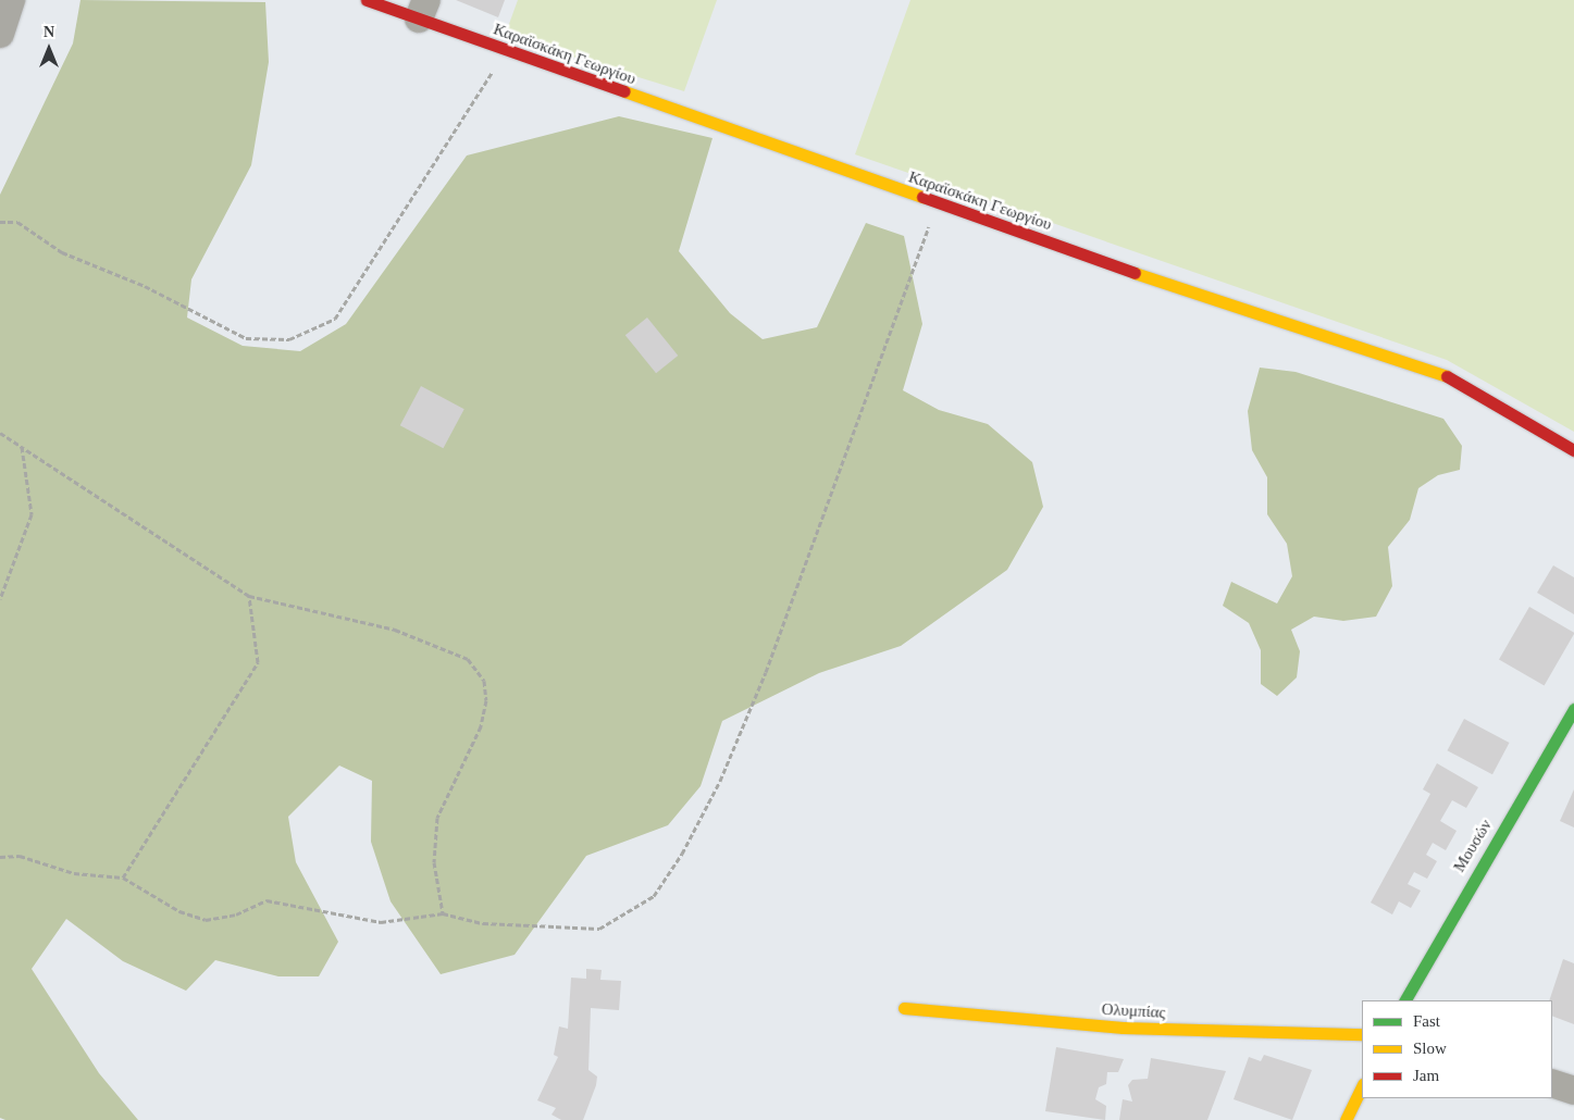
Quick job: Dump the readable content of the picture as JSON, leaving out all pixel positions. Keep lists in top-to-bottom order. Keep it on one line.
{"streets":{"street":["Καραϊσκάκη Γεωργίου","Μουσών","Ολυμπίας"]},"legend":["Fast","Slow","Jam"],"north":"top"}
